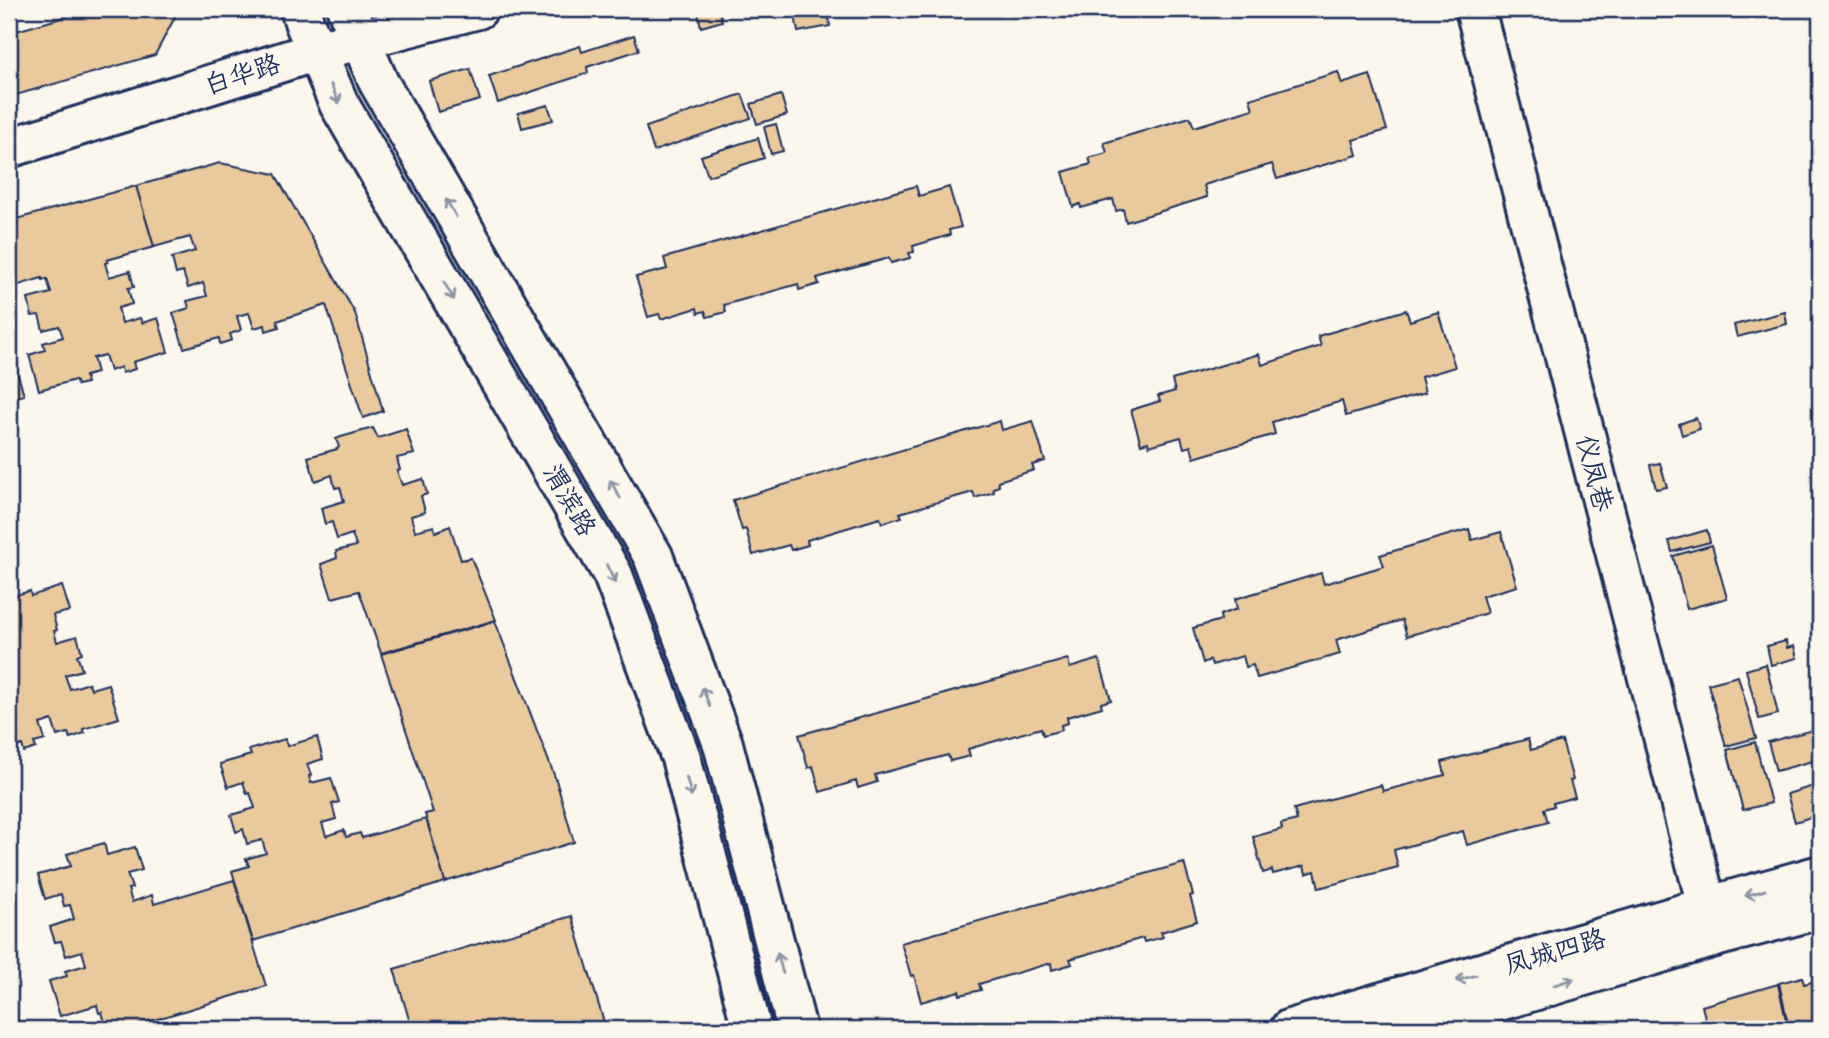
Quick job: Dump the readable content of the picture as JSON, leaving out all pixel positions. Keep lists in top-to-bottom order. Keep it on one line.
{"streets":{"street":["白华路","仪凤巷","渭滨路","凤城四路"]},"crossings":[["白华路","渭滨路"],["仪凤巷","凤城四路"]]}
